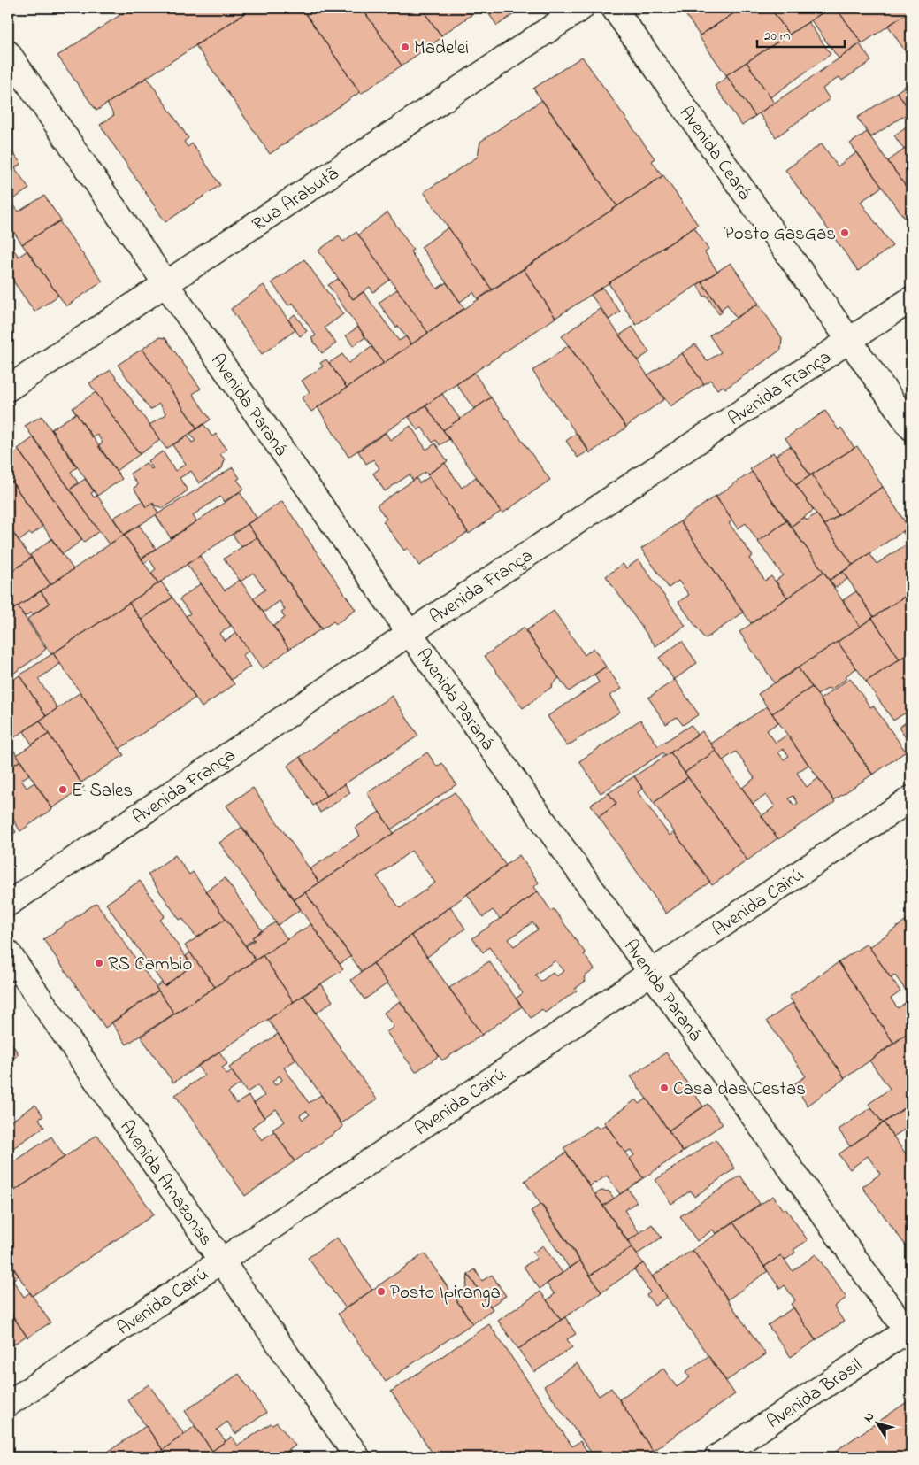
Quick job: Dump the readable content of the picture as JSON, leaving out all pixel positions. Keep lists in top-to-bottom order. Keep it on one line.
{"streets":{"street":["Avenida Ceará","Rua Arabutã","Avenida França","Avenida Paraná","Avenida Cairú","Avenida Amazonas","Avenida Brasil"]},"crossings":[["Avenida Ceará","Avenida França"],["Rua Arabutã","Avenida Paraná"],["Avenida França","Avenida Paraná"],["Avenida Paraná","Avenida Cairú"],["Avenida Paraná","Avenida Brasil"],["Avenida Cairú","Avenida Amazonas"]],"places":["Madelei","Posto GasGas","E-Sales","RS Cambio","Casa das Cestas","Posto Ipiranga"],"scale_bar":"20 m","north":"top left"}
